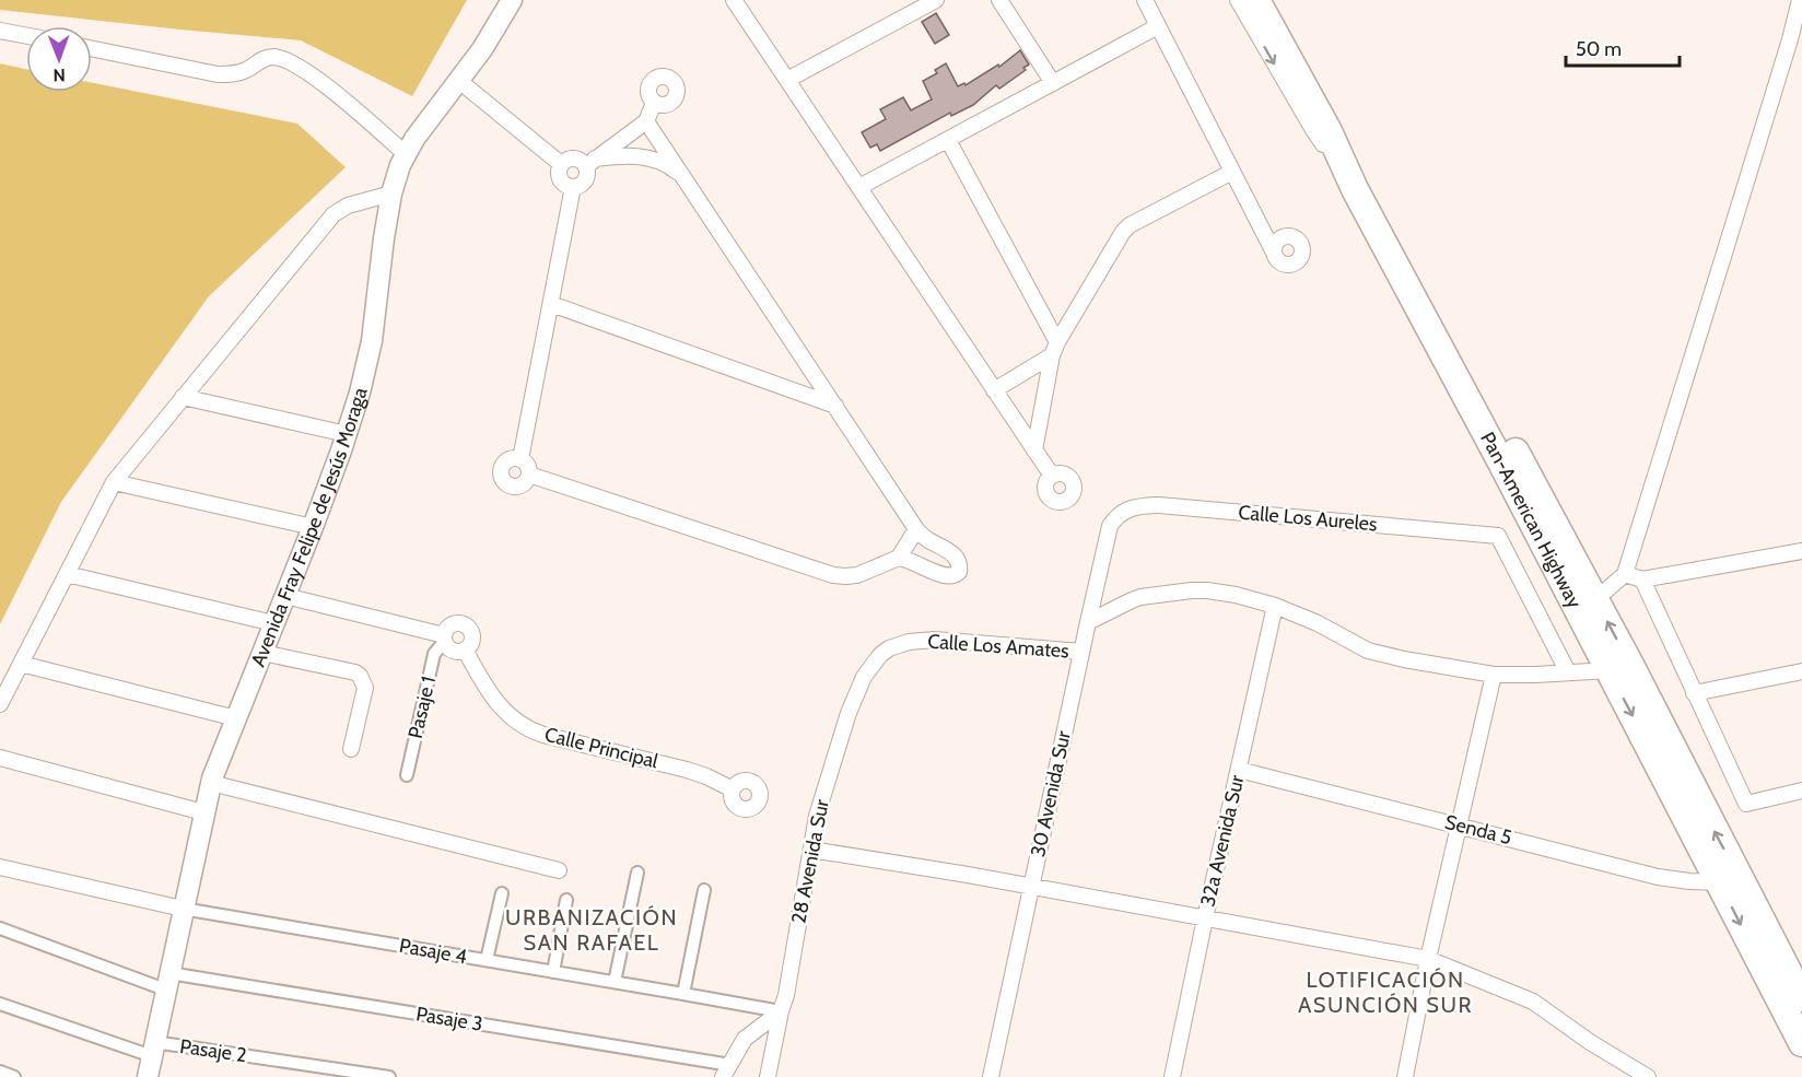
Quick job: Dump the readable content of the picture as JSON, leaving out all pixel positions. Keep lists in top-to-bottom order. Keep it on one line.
{"streets":{"highway":["Pan-American Highway"],"street":["Calle Los Aureles","Avenida Fray Felipe de Jesús Moraga","Calle Los Amates","Pasaje 1","Calle Principal","30 Avenida Sur","Senda 5","32a Avenida Sur","28 Avenida Sur","Pasaje 4","Pasaje 3","Pasaje 2"]},"crossings":[["Calle Los Aureles","Calle Los Amates"],["Calle Los Aureles","30 Avenida Sur"],["Pan-American Highway","Calle Los Amates"],["Pan-American Highway","Senda 5"],["Avenida Fray Felipe de Jesús Moraga","Pasaje 4"],["Avenida Fray Felipe de Jesús Moraga","Pasaje 3"],["Avenida Fray Felipe de Jesús Moraga","Pasaje 2"],["Calle Los Amates","30 Avenida Sur"],["Calle Los Amates","32a Avenida Sur"],["Calle Los Amates","28 Avenida Sur"],["Pasaje 1","Calle Principal"],["Senda 5","32a Avenida Sur"],["28 Avenida Sur","Pasaje 4"]],"districts":["URBANIZACIÓN SAN RAFAEL","LOTIFICACIÓN ASUNCIÓN SUR"],"scale_bar":"50 m","north":"bottom"}
